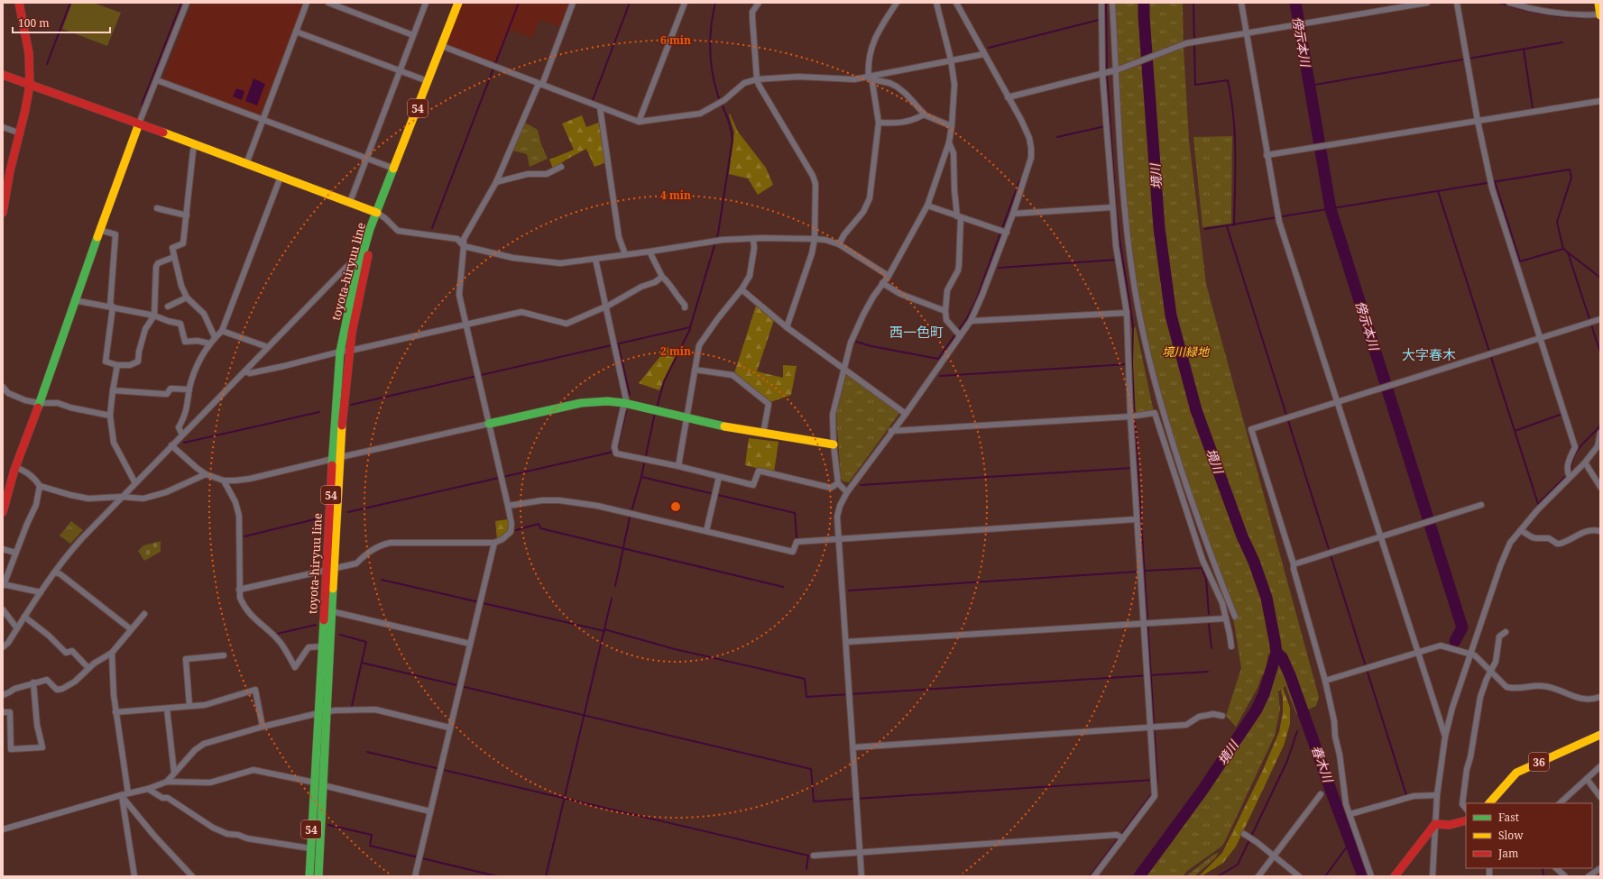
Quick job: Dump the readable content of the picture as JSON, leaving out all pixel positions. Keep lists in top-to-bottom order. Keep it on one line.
{"streets":{"main road":["54","toyota-hiryuu line","36"]},"districts":["西一色町","大字春木"],"water":["傍示本川","境川","春木川"],"parks":["境川緑地"],"legend":["Fast","Slow","Jam"],"scale_bar":"100 m","rings":["6 min","4 min","2 min"]}
